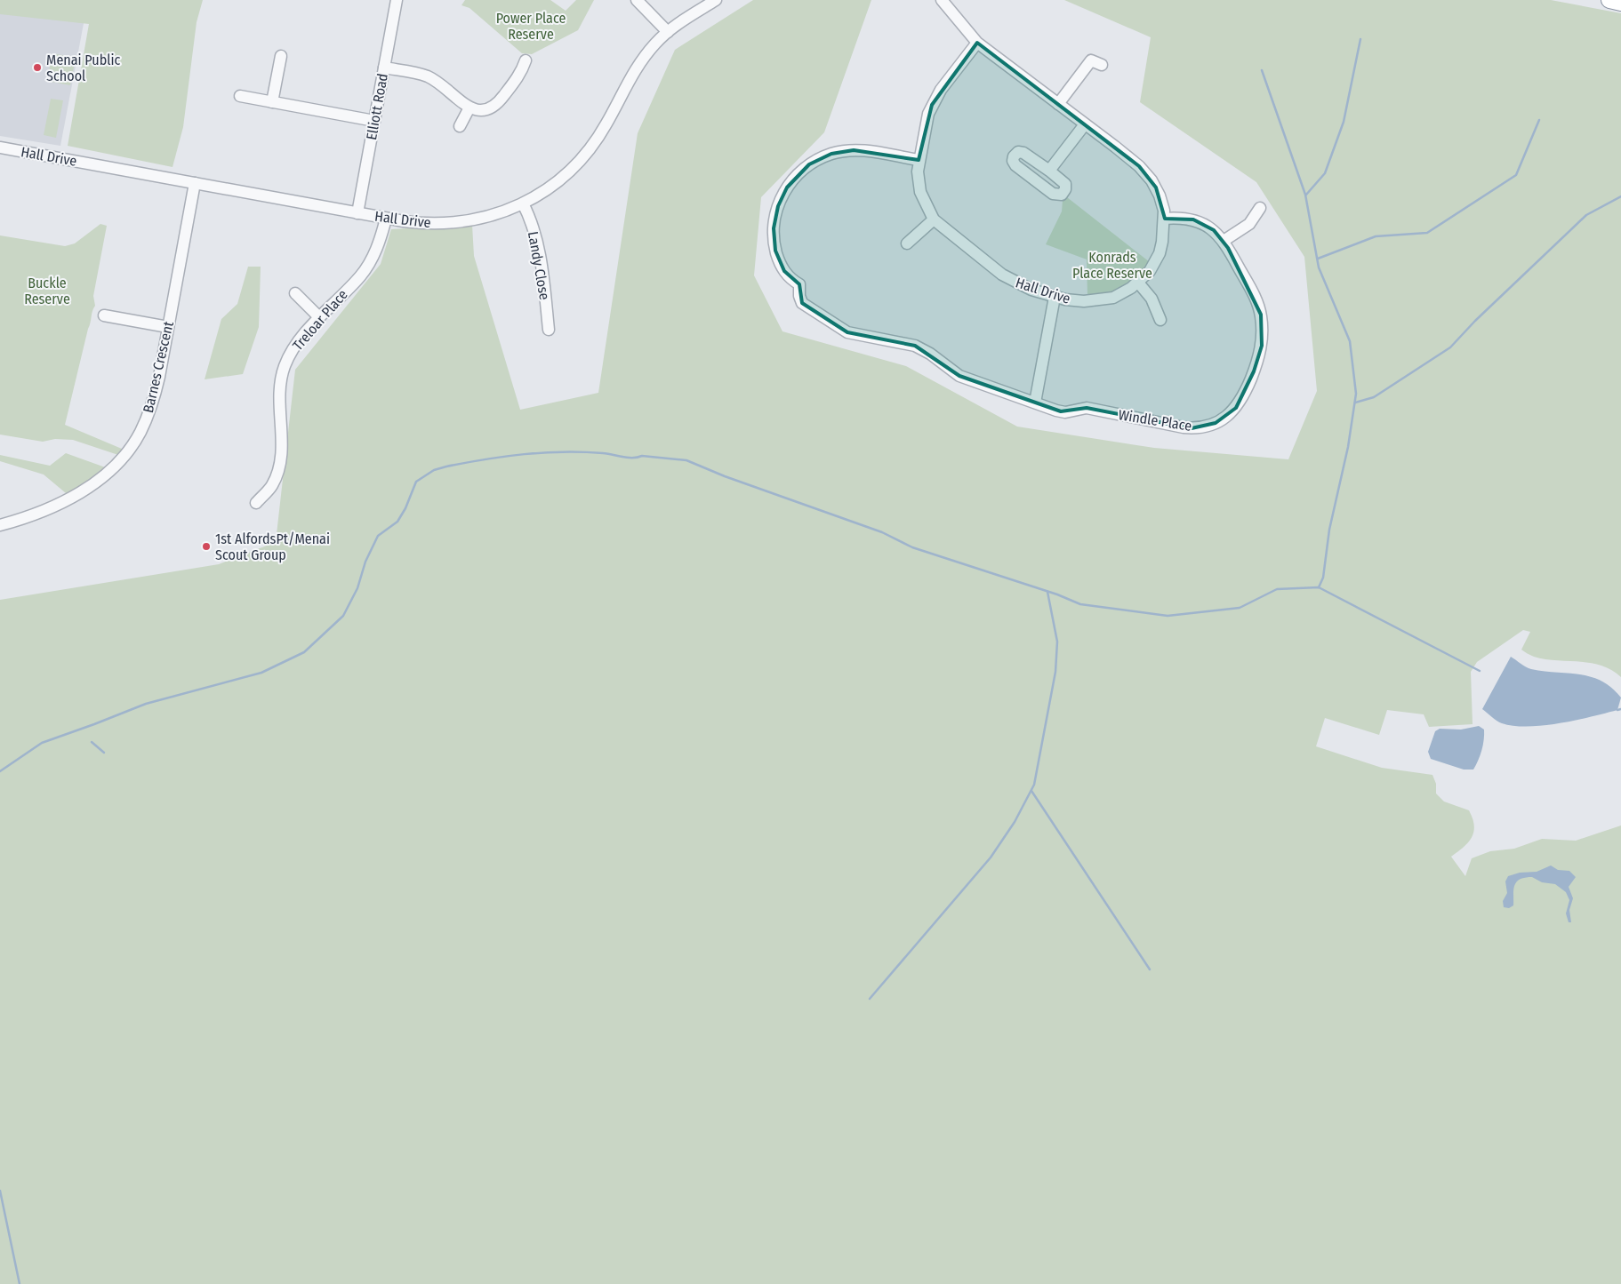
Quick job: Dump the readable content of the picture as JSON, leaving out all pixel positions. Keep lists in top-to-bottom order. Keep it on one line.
{"streets":{"street":["Elliott Road","Hall Drive","Landy Close","Treloar Place","Barnes Crescent","Windle Place"]},"crossings":[["Elliott Road","Hall Drive"],["Hall Drive","Landy Close"],["Hall Drive","Treloar Place"],["Hall Drive","Barnes Crescent"],["Hall Drive","Windle Place"]],"parks":["Power Place Reserve","Konrads Place Reserve","Buckle Reserve"],"places":["Menai Public School","1st AlfordsPt/Menai Scout Group"]}
